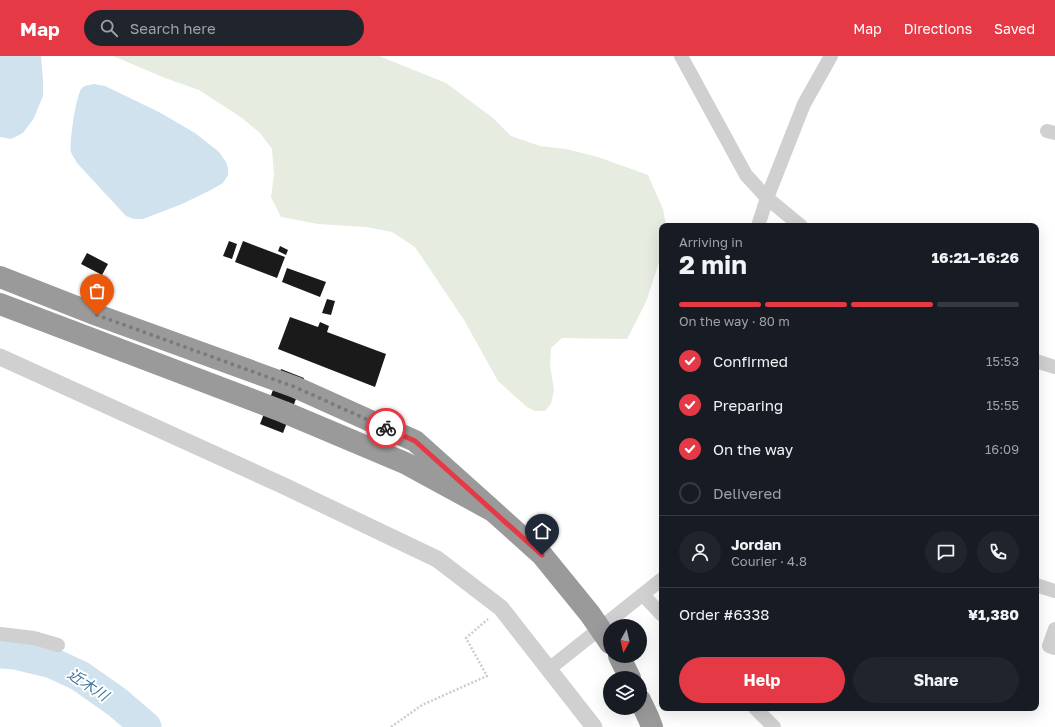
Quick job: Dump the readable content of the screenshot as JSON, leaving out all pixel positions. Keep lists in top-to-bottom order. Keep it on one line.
{"water":["近木川"],"north":"bottom","page":{"header":"Map","search":"Search here","nav":["Map","Directions","Saved"],"heading":["2 min","Arriving in","16:21–16:26"],"panel":["Jordan","Courier · 4.8","Order #6338","¥1,380"],"bar":"On the way · 80 m","list":[["Confirmed","15:53"],["Preparing","15:55"],["On the way","16:09"],"Delivered"],"buttons":["Help","Share"]}}
